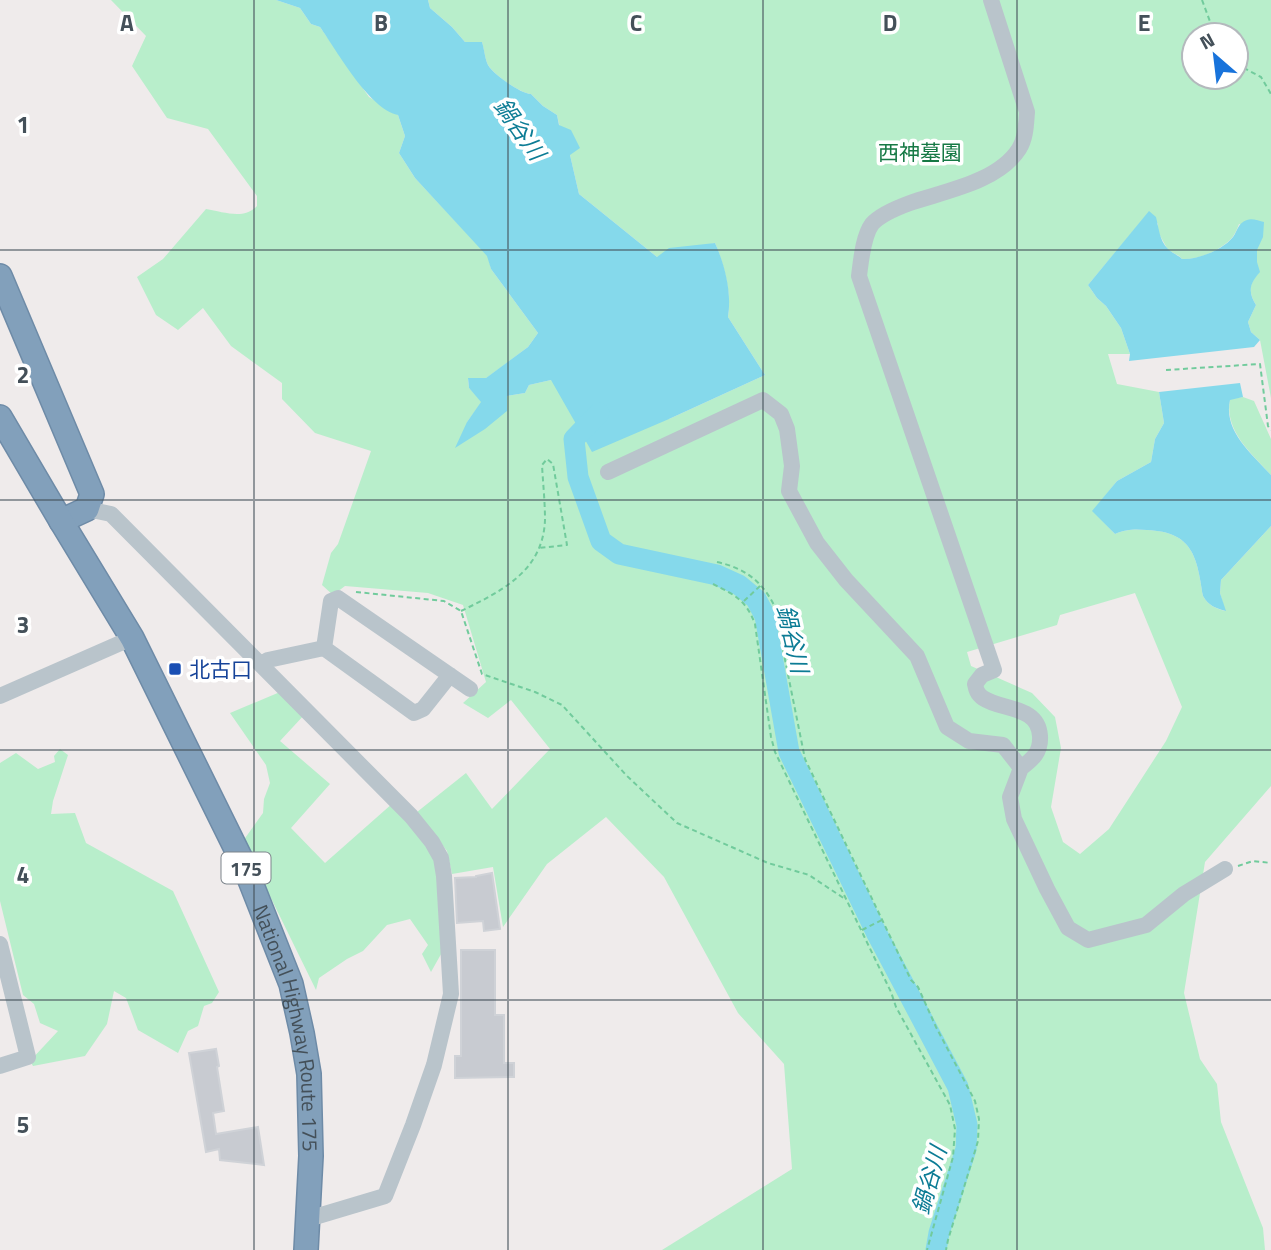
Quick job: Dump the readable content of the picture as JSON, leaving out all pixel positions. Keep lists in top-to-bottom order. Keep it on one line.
{"streets":{"highway":["175","National Highway Route 175"]},"water":["鍋谷川"],"parks":["西神墓園"],"places":{"transit":["北古口"]},"north":"top left","grid":{"columns":["A","B","C","D","E"],"rows":["1","2","3","4","5"]}}
